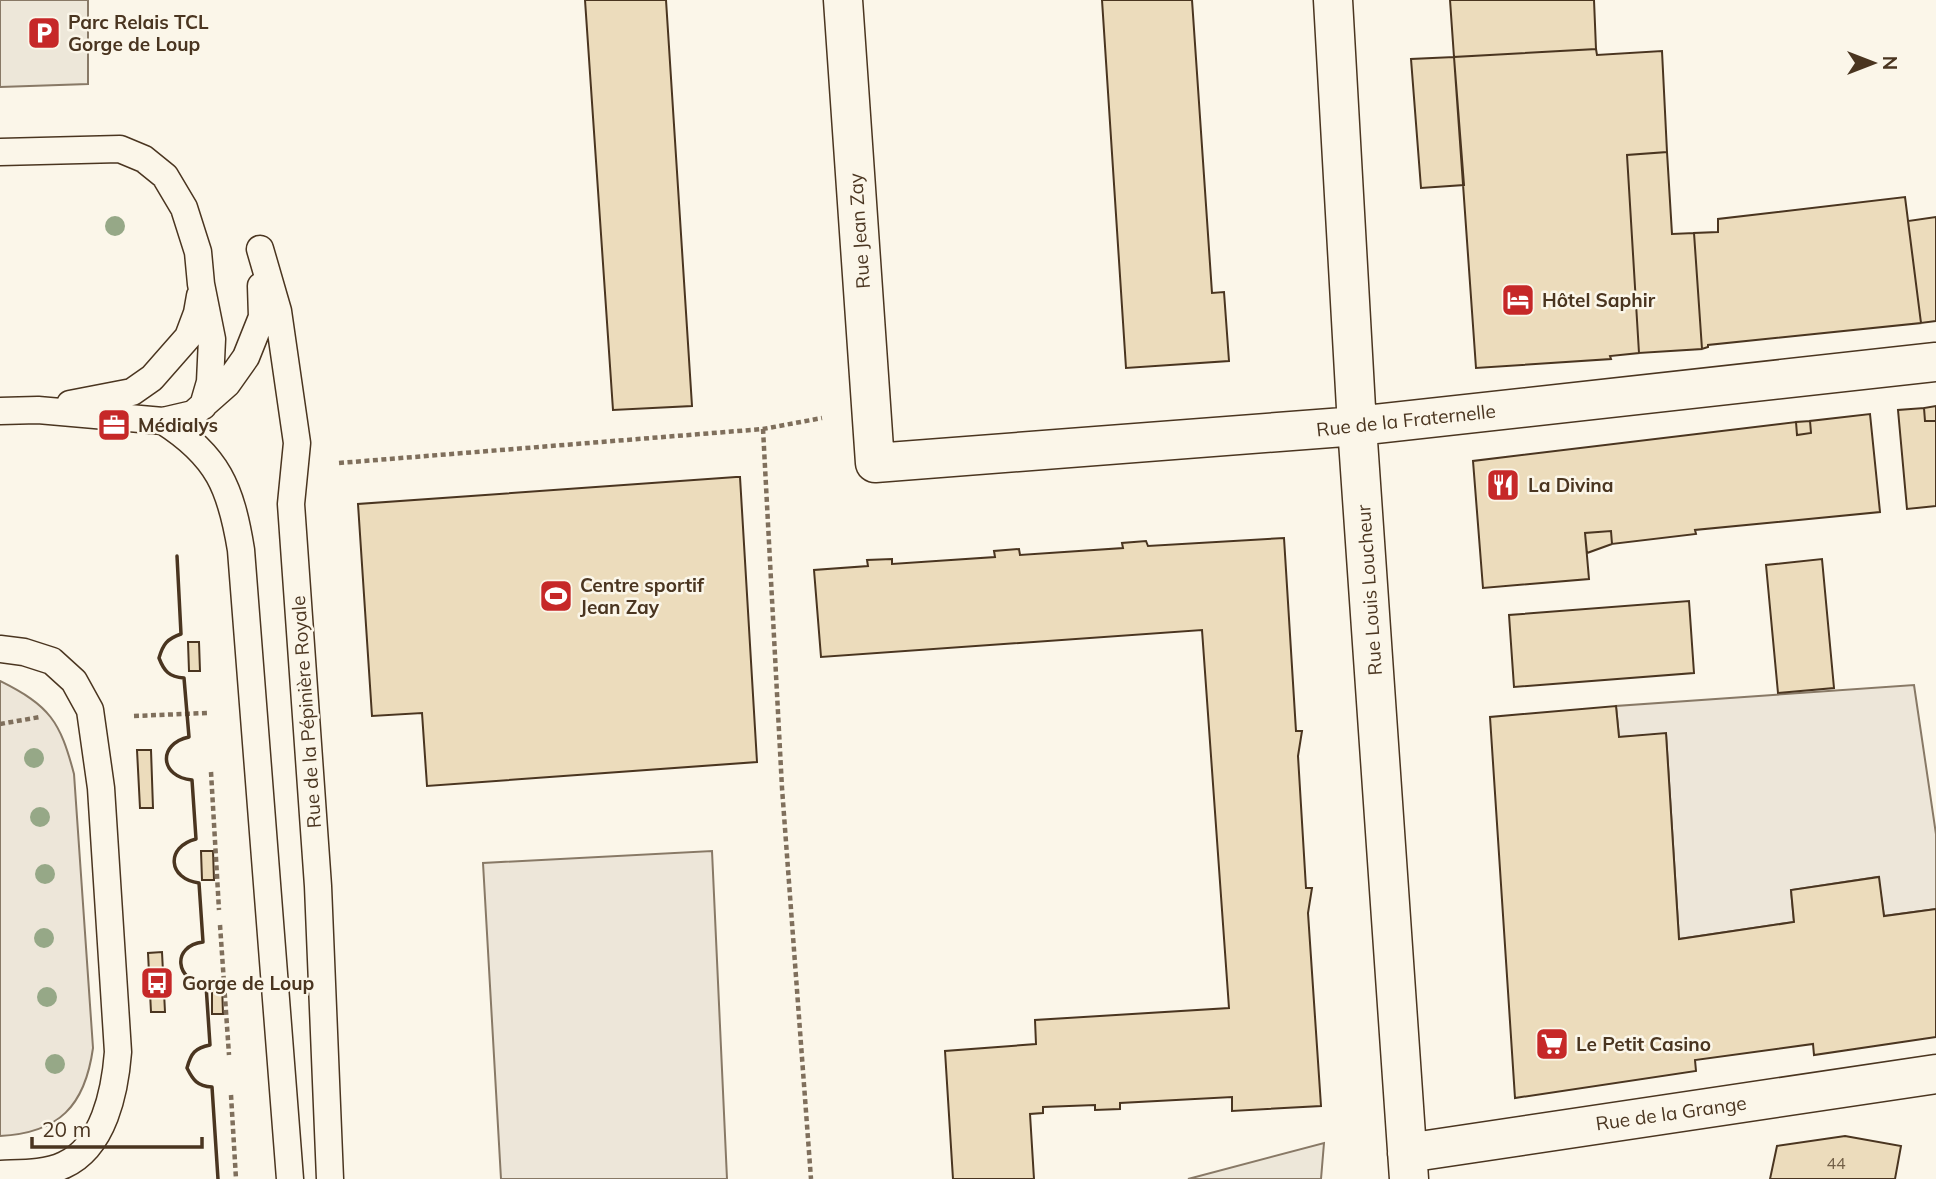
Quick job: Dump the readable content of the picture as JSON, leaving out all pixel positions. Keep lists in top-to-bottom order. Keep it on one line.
{"streets":{"street":["Rue Jean Zay","Rue de la Fraternelle","Rue Louis Loucheur","Rue de la Grange"],"lane":["Rue de la Pépinière Royale"]},"crossings":[["Rue Jean Zay","Rue de la Fraternelle"],["Rue de la Fraternelle","Rue Louis Loucheur"],["Rue Louis Loucheur","Rue de la Grange"]],"places":{"parking":["Parc Relais TCL Gorge de Loup"],"hotel":["Hôtel Saphir"],"office":["Médialys"],"restaurant":["La Divina"],"sports":["Centre sportif Jean Zay"],"bus stop":["Gorge de Loup"],"supermarket":["Le Petit Casino"]},"house_numbers":["44"],"scale_bar":"20 m","north":"right"}
